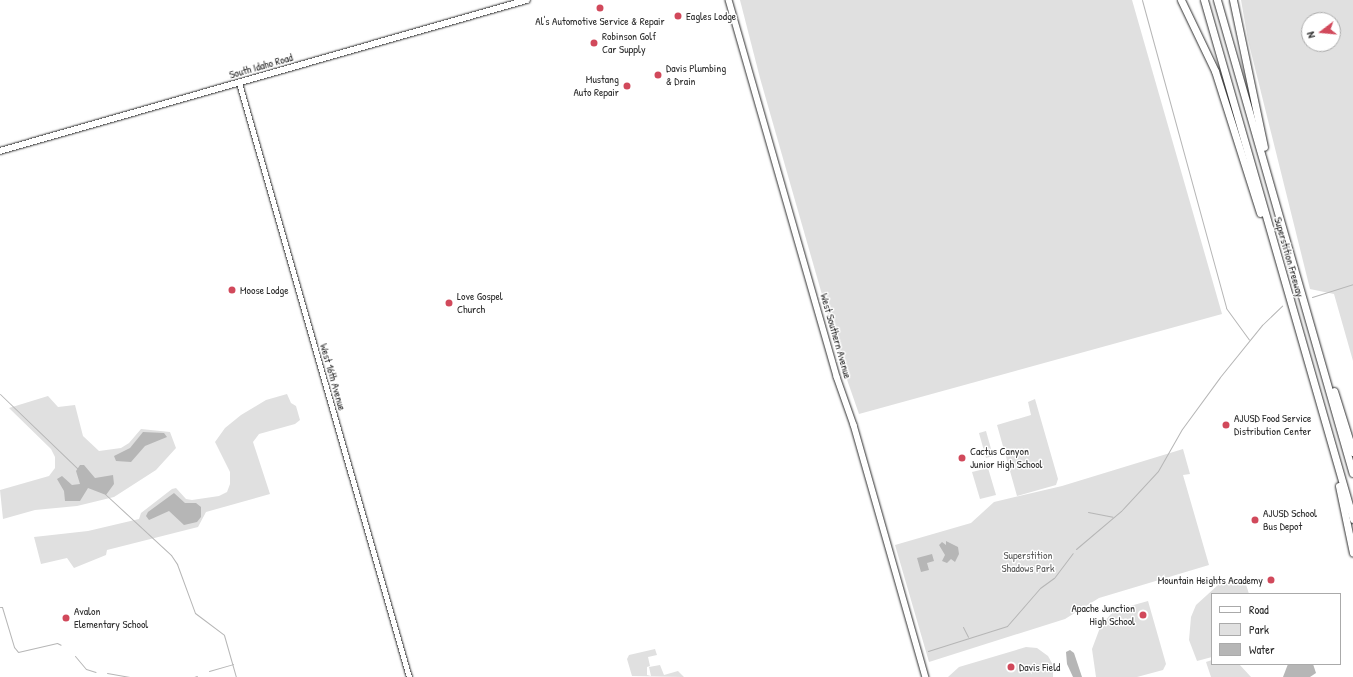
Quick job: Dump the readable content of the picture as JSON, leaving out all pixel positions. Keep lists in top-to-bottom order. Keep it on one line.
{"streets":{"highway":["Superstition Freeway"],"main road":["South Idaho Road","West Southern Avenue"],"street":["West 16th Avenue"]},"crossings":[["South Idaho Road","West 16th Avenue"]],"parks":["Superstition Shadows Park"],"places":["Al's Automotive Service & Repair","Eagles Lodge","Robinson Golf Car Supply","Davis Plumbing & Drain","Mustang Auto Repair","Moose Lodge","Love Gospel Church","AJUSD Food Service Distribution Center","Cactus Canyon Junior High School","AJUSD School Bus Depot","Mountain Heights Academy","Apache Junction High School","Avalon Elementary School","Davis Field"],"legend":["Road","Park","Water"],"north":"left"}
